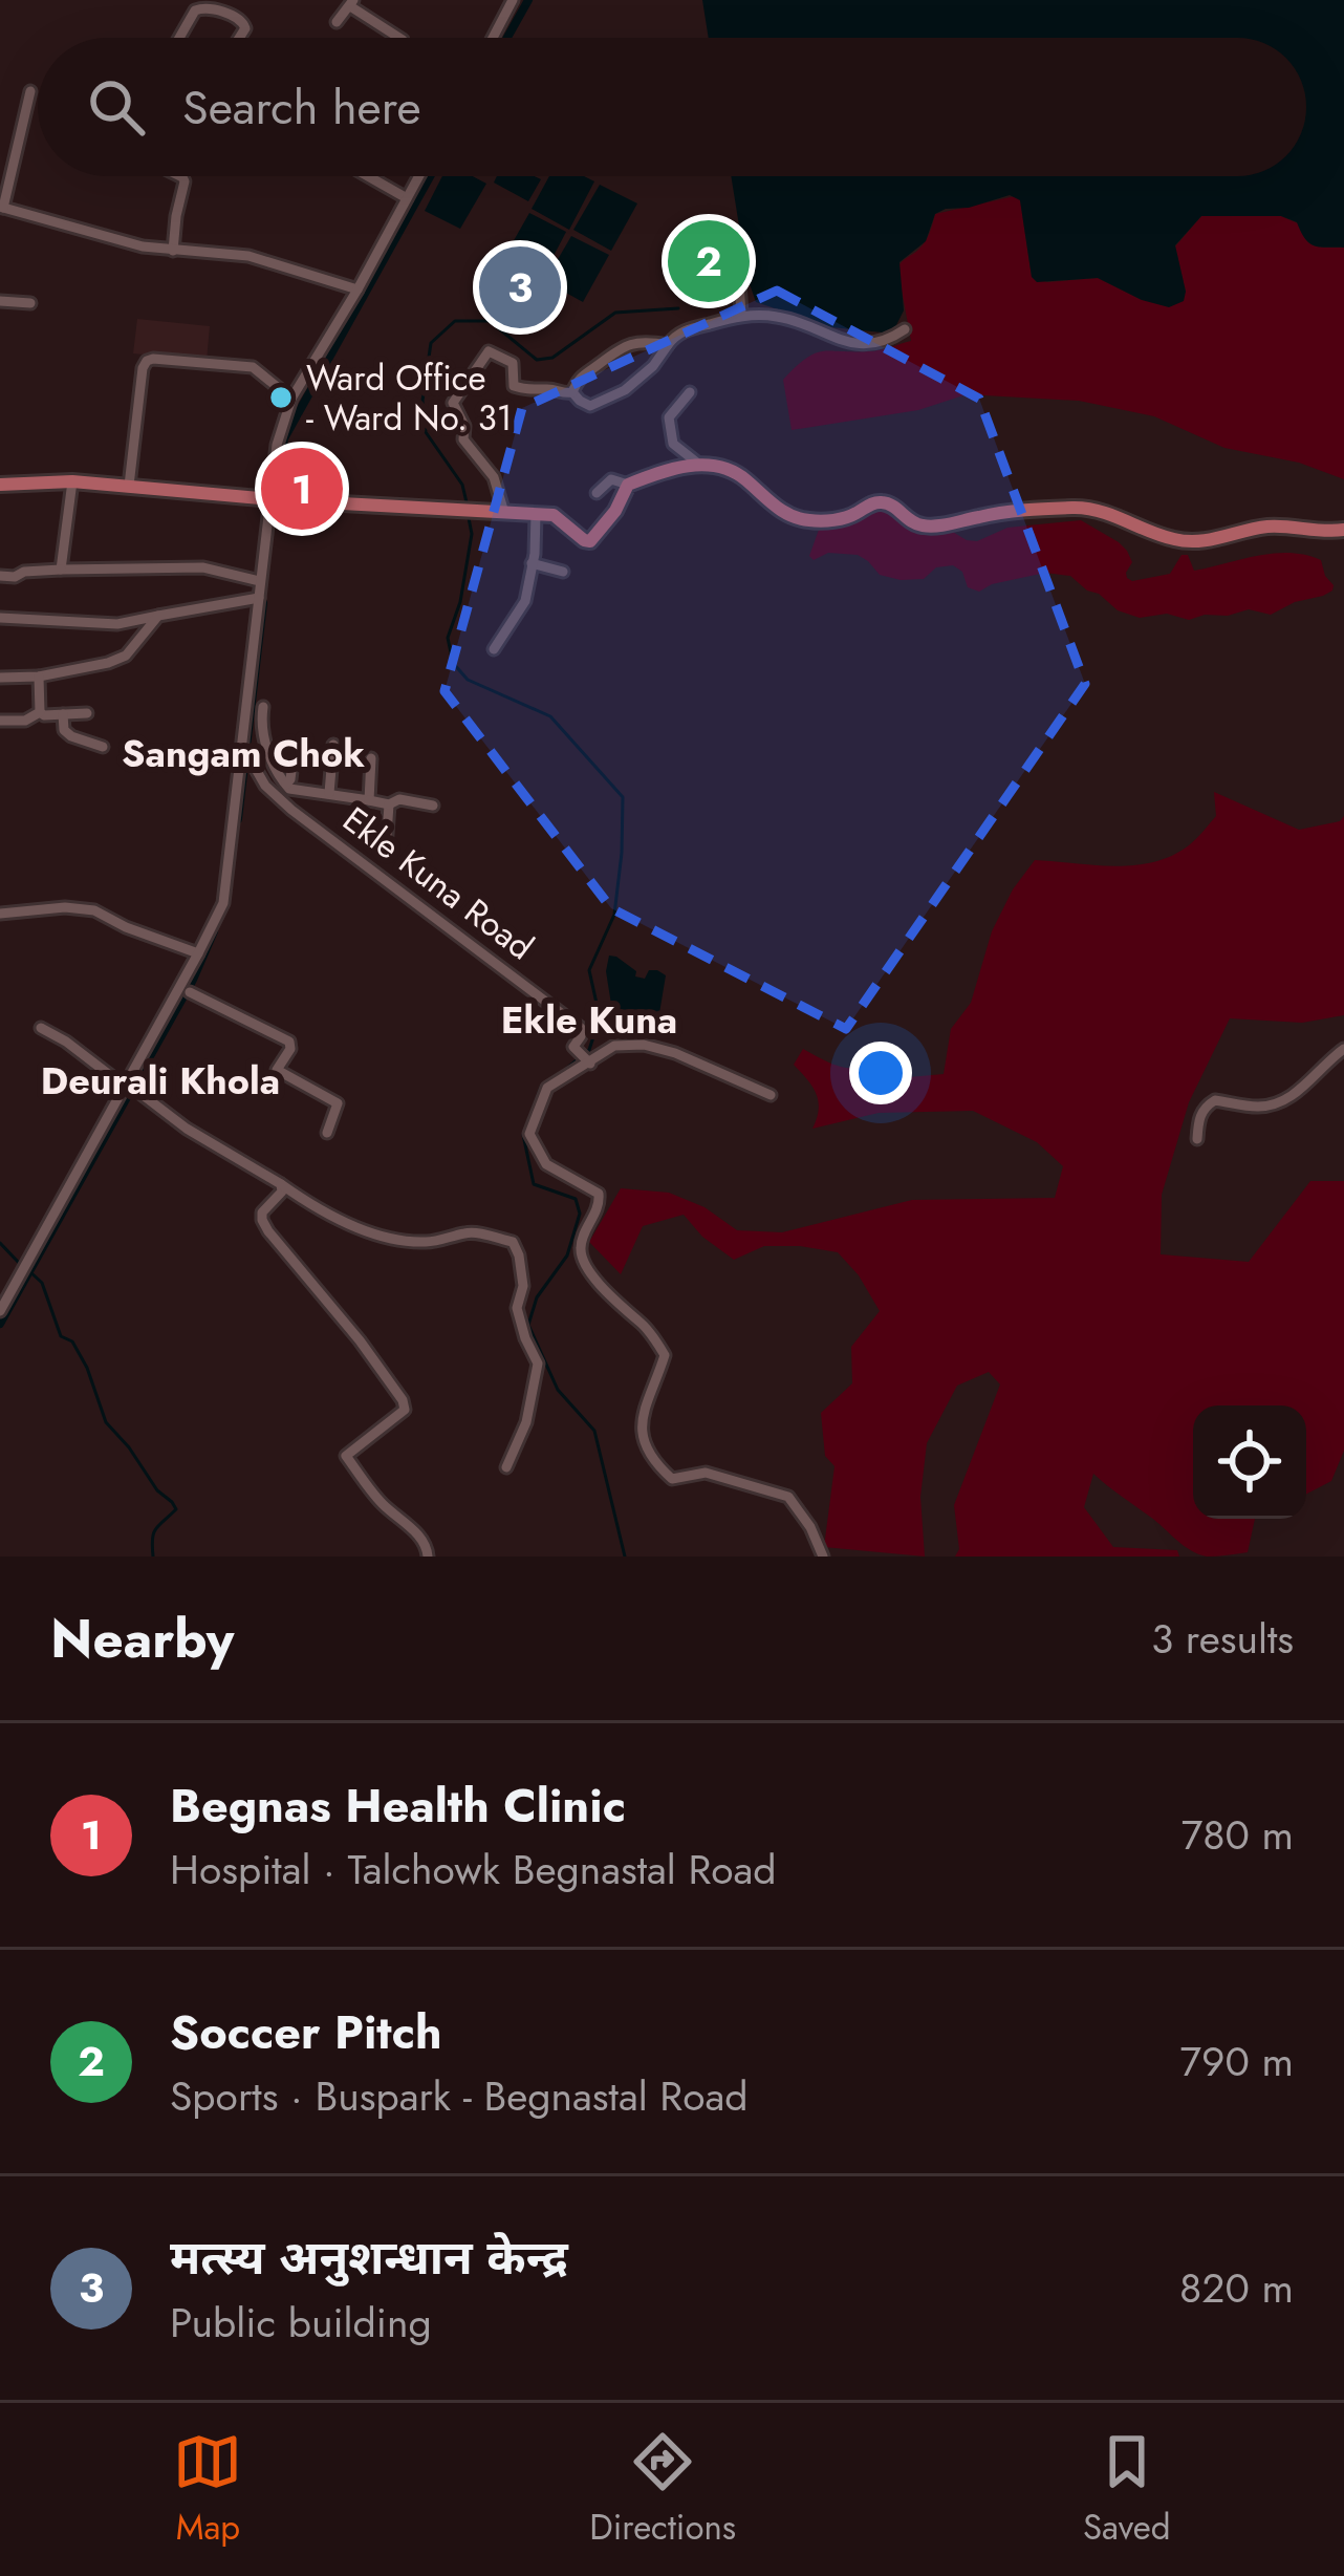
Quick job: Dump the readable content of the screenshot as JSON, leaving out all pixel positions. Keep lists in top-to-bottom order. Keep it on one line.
{"streets":{"street":["Ekle Kuna Road"]},"districts":["Sangam Chok","Ekle Kuna","Deurali Khola"],"places":["Ward Office - Ward No. 31"],"page":{"search":"Search here","pins":["2","3","1"],"heading":["Nearby","3 results"],"list":[{"mark":"1","name":"Begnas Health Clinic","note":"Hospital · Talchowk Begnastal Road","value":"780 m"},{"mark":"2","name":"Soccer Pitch","note":"Sports · Buspark - Begnastal Road","value":"790 m"},{"mark":"3","name":"मत्स्य अनुशन्धान केन्द्र","note":"Public building","value":"820 m"}],"nav":["Map","Directions","Saved"]}}
